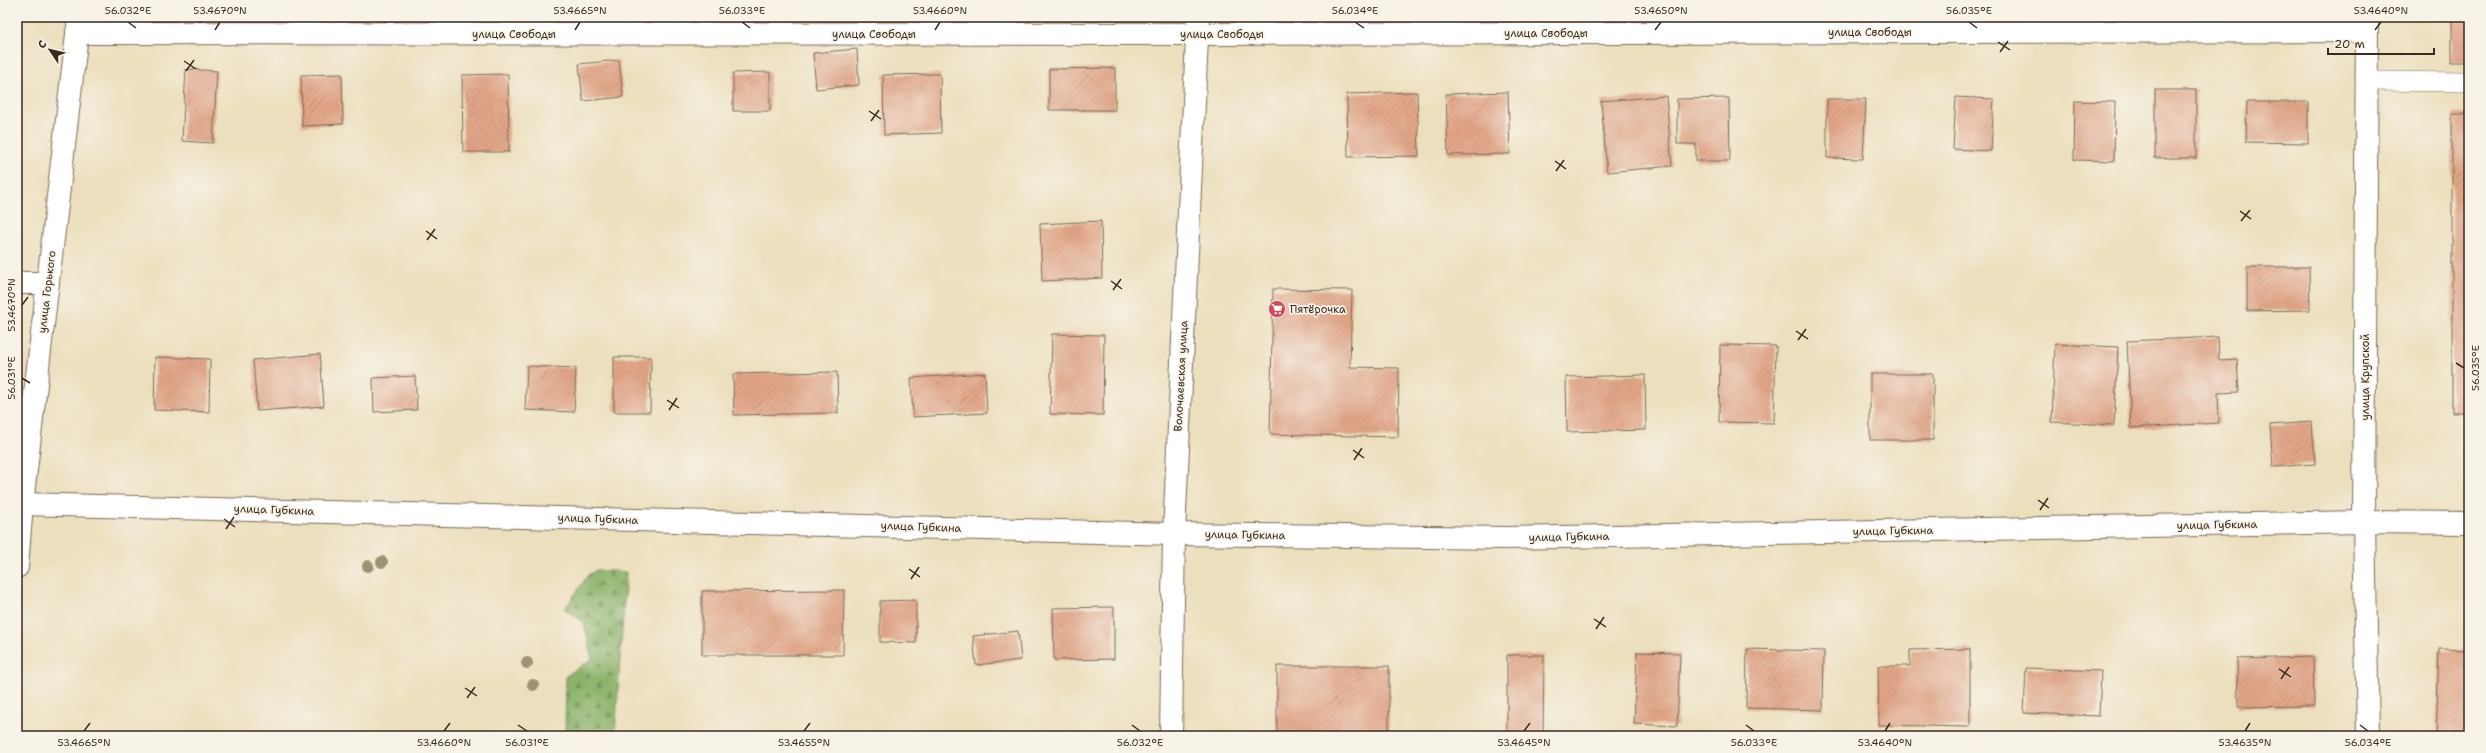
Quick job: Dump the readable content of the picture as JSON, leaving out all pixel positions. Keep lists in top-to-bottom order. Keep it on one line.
{"streets":{"street":["улица Свободы","улица Горького","Волочаевская улица","улица Крупской","улица Губкина"]},"crossings":[["улица Свободы","улица Горького"],["улица Свободы","Волочаевская улица"],["улица Свободы","улица Крупской"],["улица Горького","улица Губкина"],["Волочаевская улица","улица Губкина"],["улица Крупской","улица Губкина"]],"places":{"supermarket":["Пятёрочка"]},"scale_bar":"20 m","north":"top left","coordinates":["56.032°E","53.4670°N","53.4665°N","56.033°E","53.4660°N","56.034°E","53.4650°N","56.035°E","53.4640°N","56.031°E","53.4655°N","53.4645°N","53.4635°N"]}
